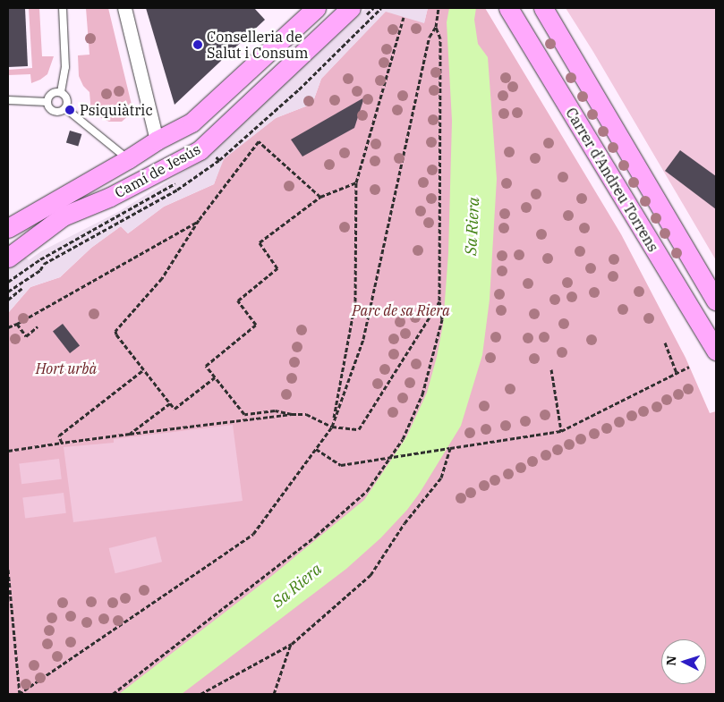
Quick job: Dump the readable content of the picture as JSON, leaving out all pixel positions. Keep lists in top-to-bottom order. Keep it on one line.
{"streets":{"main road":["Camí de Jesús","Carrer d'Andreu Torrens"]},"water":["Sa Riera"],"parks":["Parc de sa Riera","Hort urbà"],"places":["Conselleria de Salut i Consum","Psiquiàtric"],"north":"left"}
